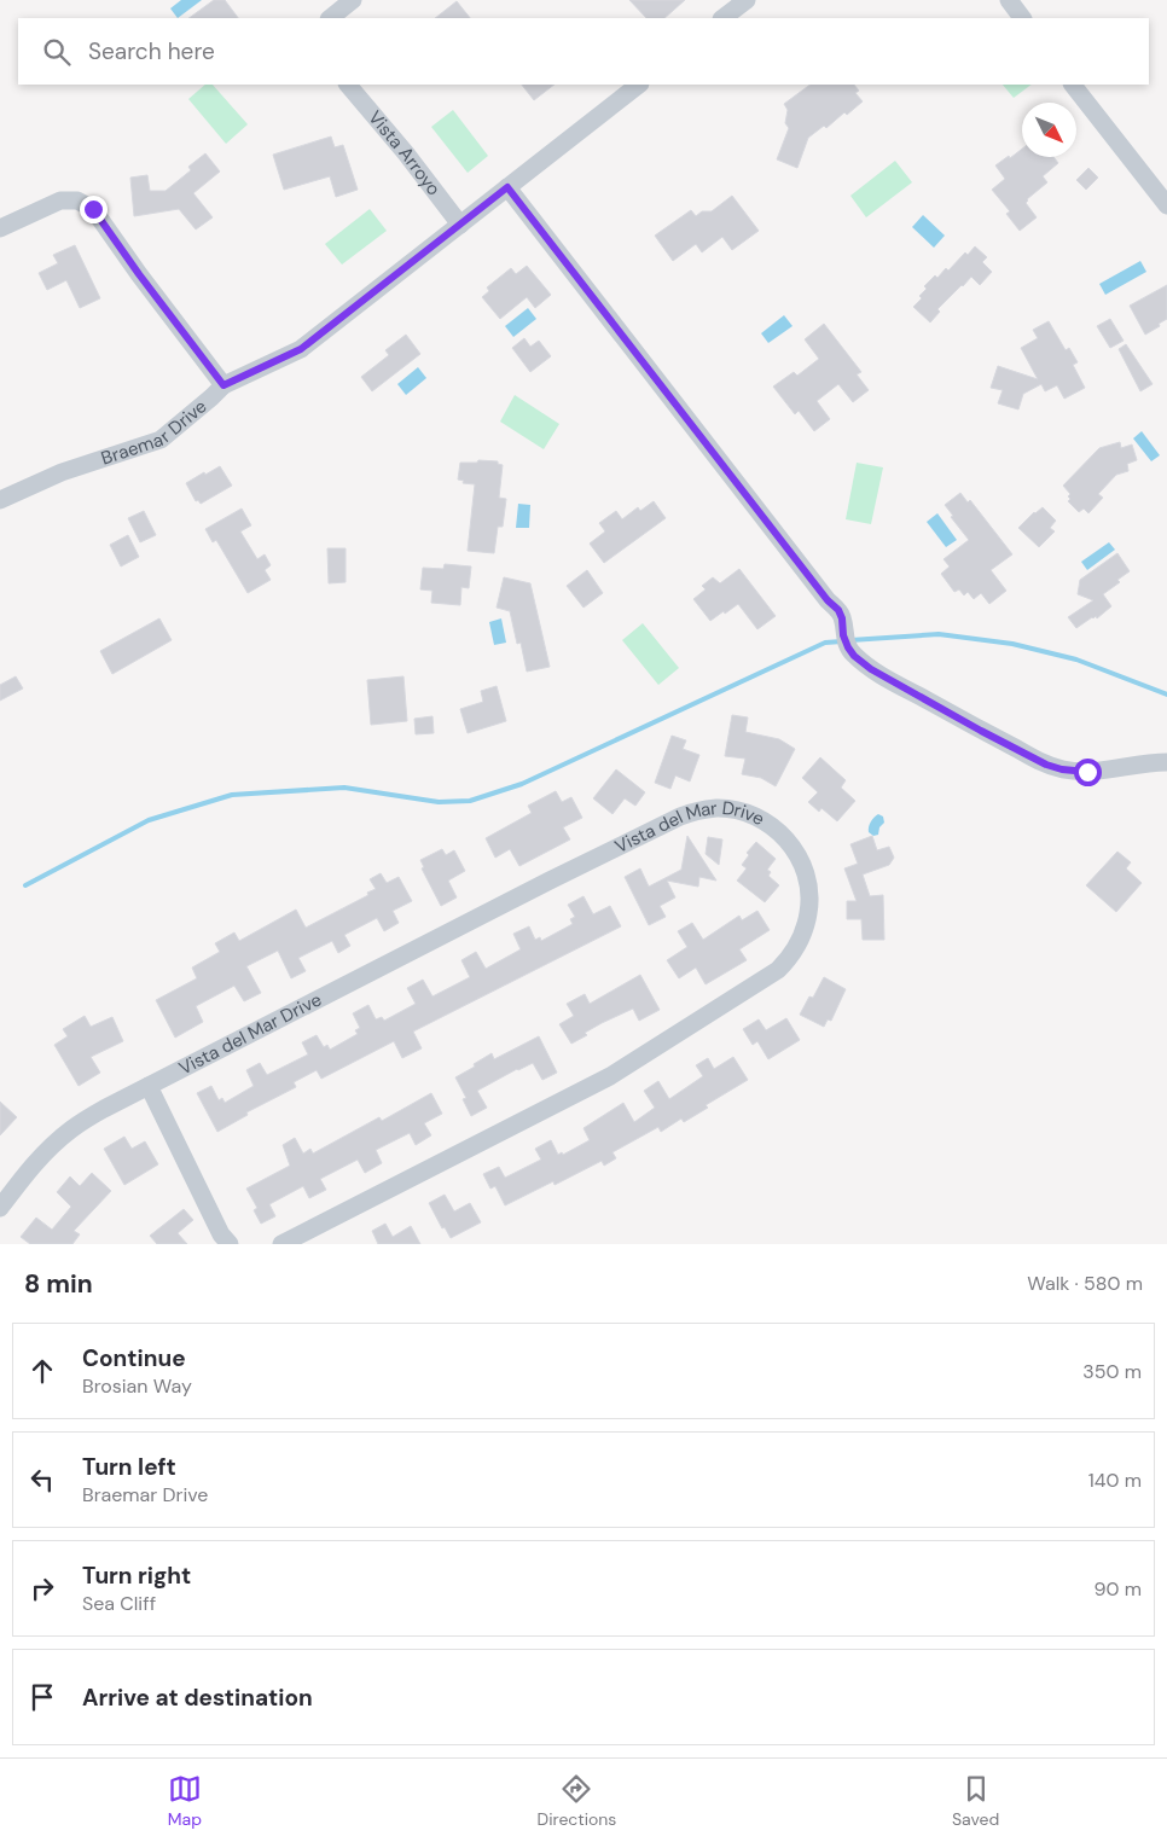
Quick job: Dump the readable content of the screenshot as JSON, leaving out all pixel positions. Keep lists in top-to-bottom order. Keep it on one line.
{"streets":{"street":["Vista Arroyo","Braemar Drive","Vista del Mar Drive"]},"crossings":[["Vista Arroyo","Braemar Drive"]],"north":"bottom right","page":{"search":"Search here","heading":["8 min","Walk · 580 m"],"list":[["Continue","Brosian Way","350 m"],["Turn left","Braemar Drive","140 m"],["Turn right","Sea Cliff","90 m"],"Arrive at destination"],"nav":["Map","Directions","Saved"]}}
